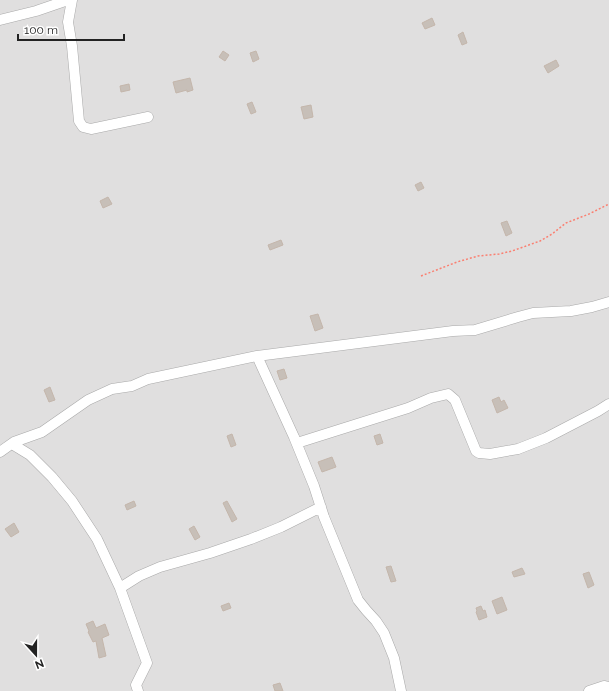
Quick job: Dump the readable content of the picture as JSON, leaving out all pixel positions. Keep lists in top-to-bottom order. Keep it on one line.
{"scale_bar":"100 m","north":"bottom"}
